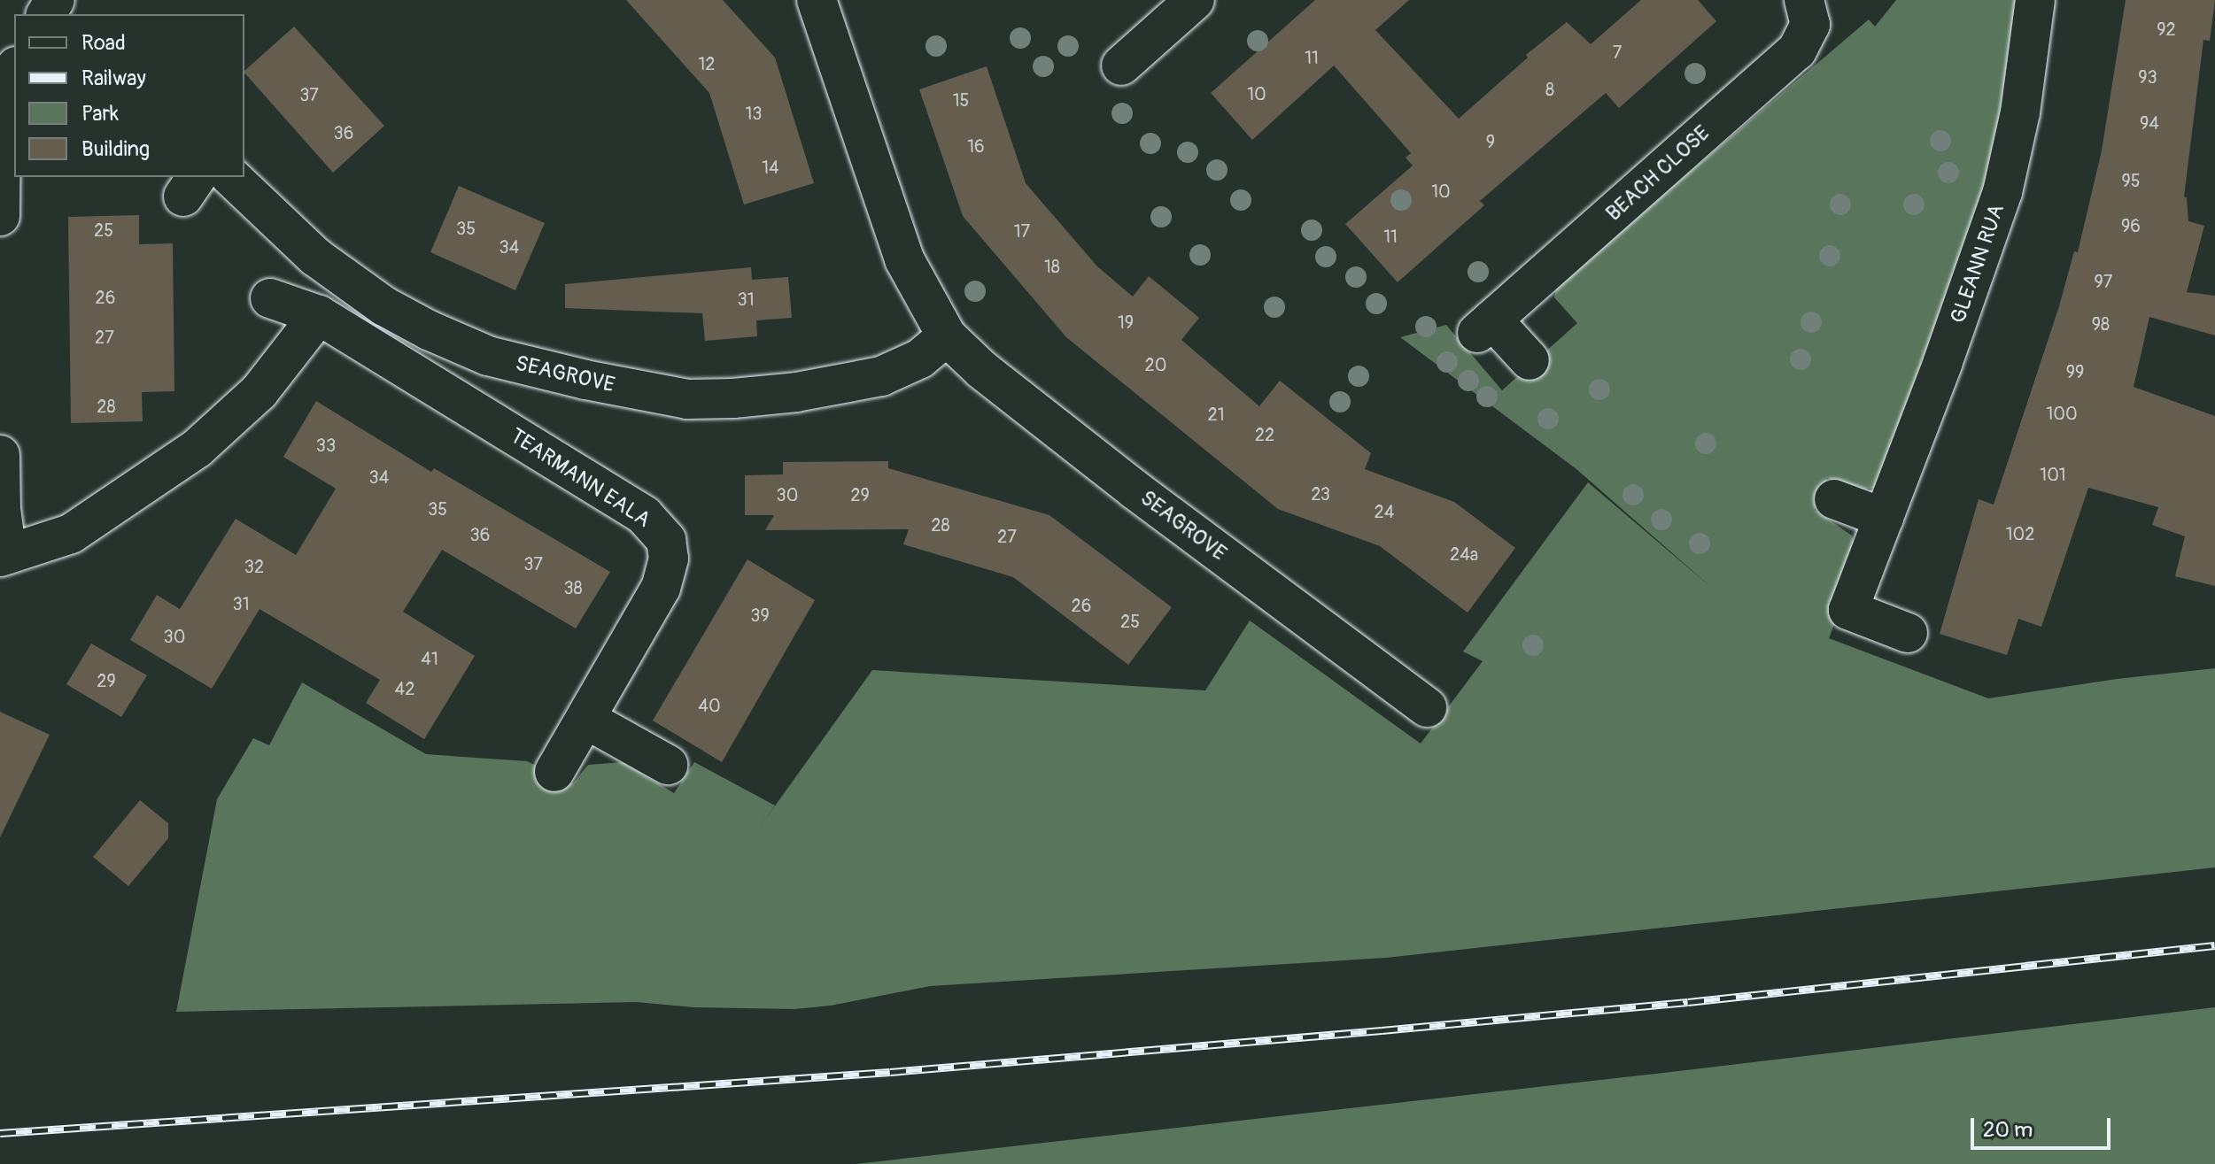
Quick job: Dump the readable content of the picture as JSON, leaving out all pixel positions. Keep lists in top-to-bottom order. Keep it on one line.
{"streets":{"street":["BEACH CLOSE","GLEANN RUA","SEAGROVE","TEARMANN EALA"]},"house_numbers":["92","7","11","12","93","8","10","37","15","13","94","36","9","16","14","95","10","96","35","25","17","11","34","18","97","26","31","19","98","27","20","99","28","100","21","22","33","101","34","23","30","29","35","24","28","102","36","27","24a","37","32","38","31","26","39","25","30","41","29","42","40"],"legend":["Road","Railway","Park","Building"],"scale_bar":"20 m"}
